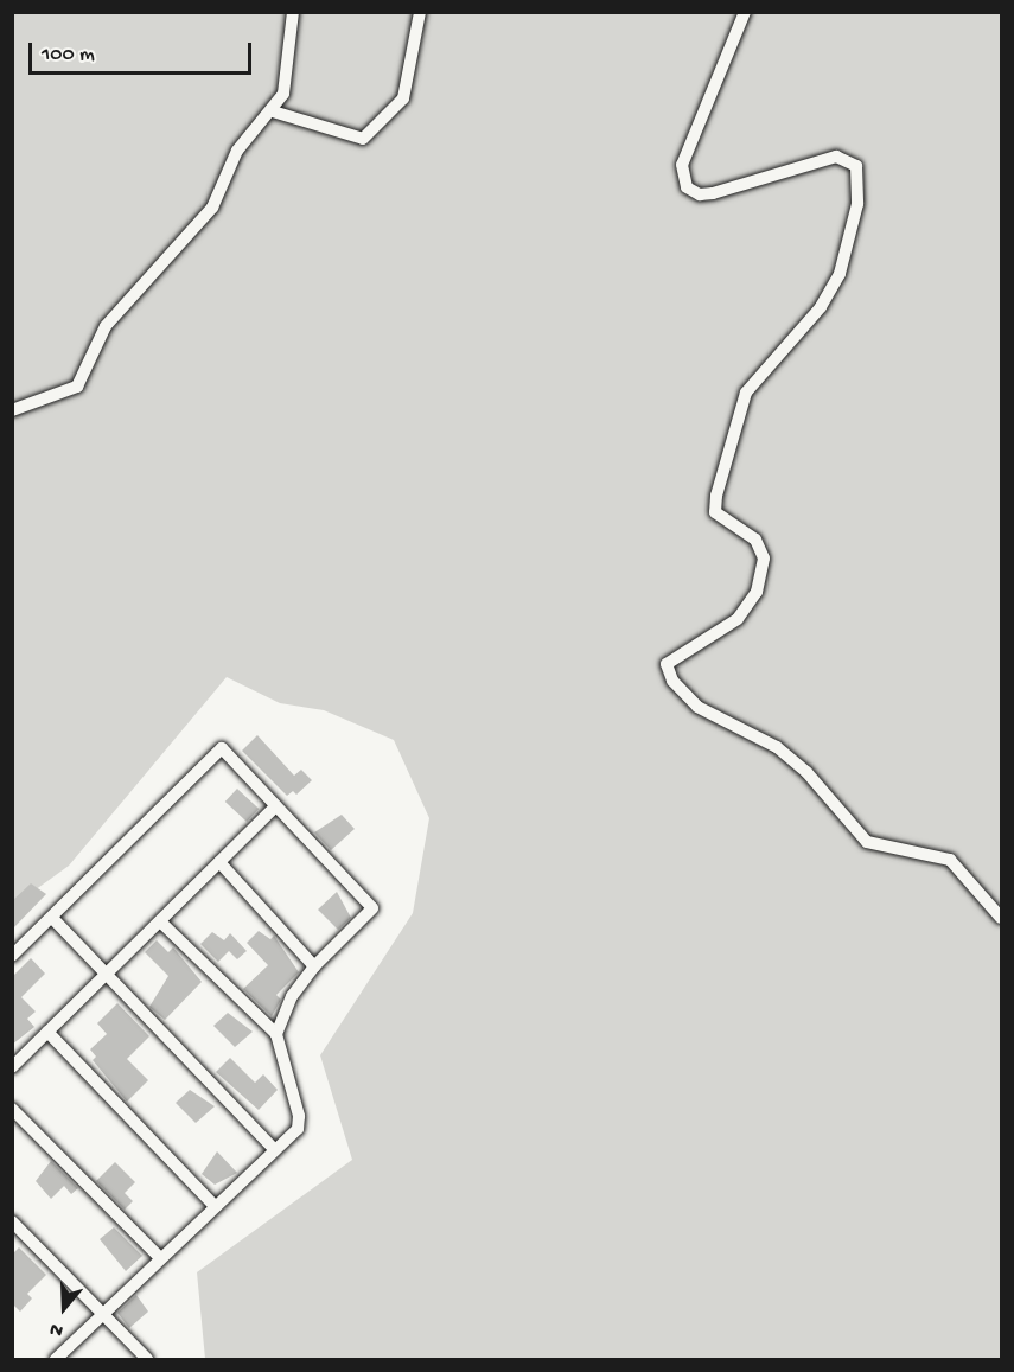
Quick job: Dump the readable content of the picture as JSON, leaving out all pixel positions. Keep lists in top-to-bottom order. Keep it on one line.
{"scale_bar":"100 m","north":"bottom"}
